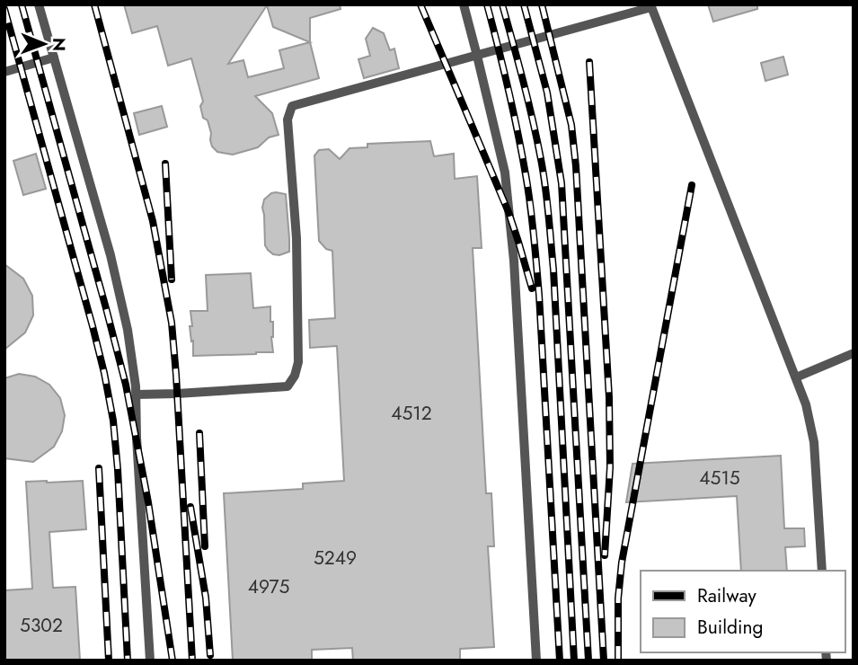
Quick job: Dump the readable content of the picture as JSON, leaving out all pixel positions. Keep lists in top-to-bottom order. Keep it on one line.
{"house_numbers":["4512","4515","5249","4975","5302"],"legend":["Railway","Building"],"north":"right"}
